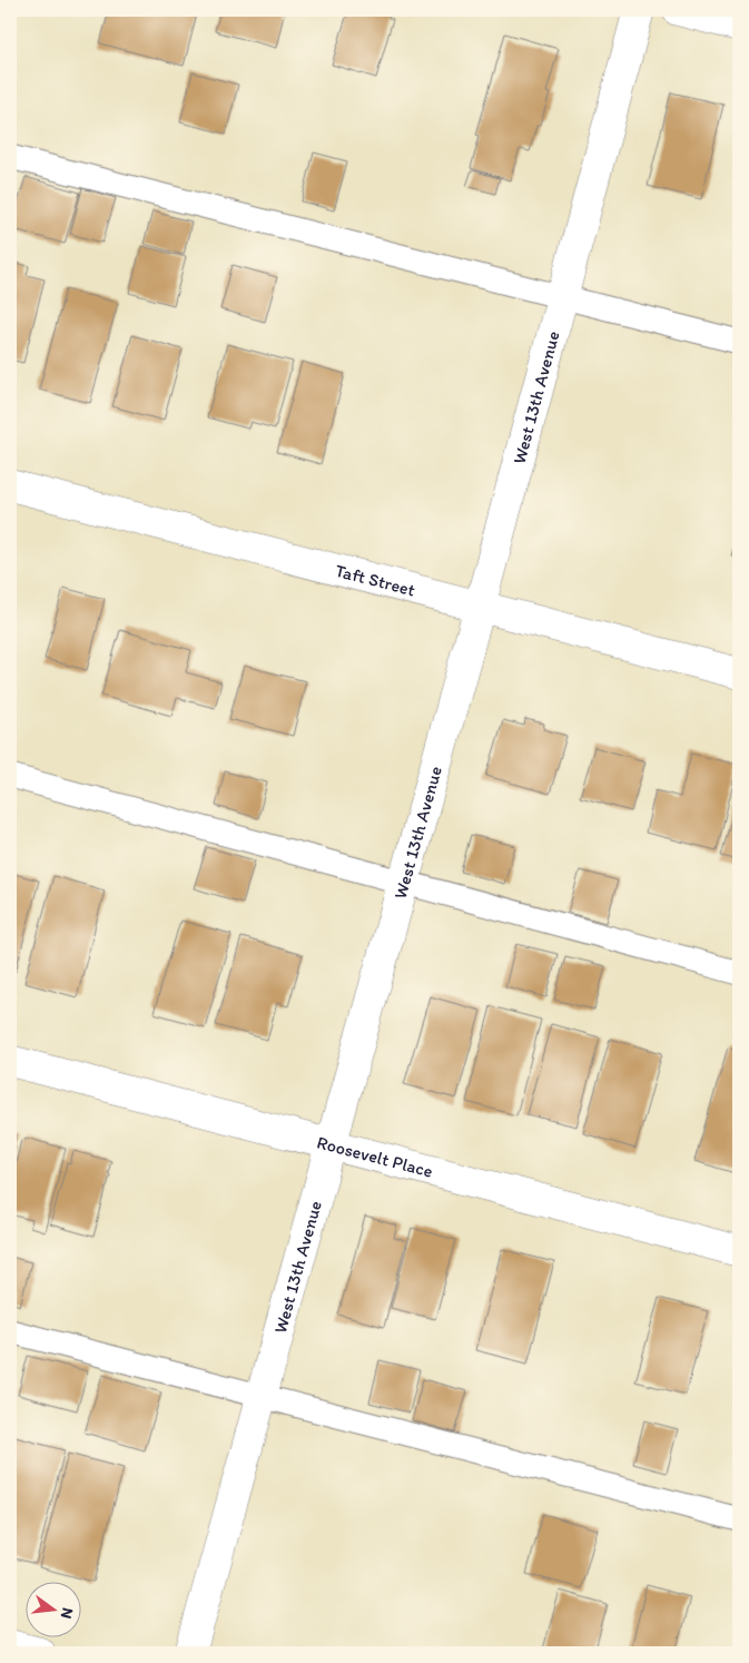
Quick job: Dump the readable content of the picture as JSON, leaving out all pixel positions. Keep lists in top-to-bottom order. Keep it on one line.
{"streets":{"street":["West 13th Avenue","Taft Street","Roosevelt Place"]},"crossings":[["West 13th Avenue","Taft Street"],["West 13th Avenue","Roosevelt Place"]],"north":"right"}
